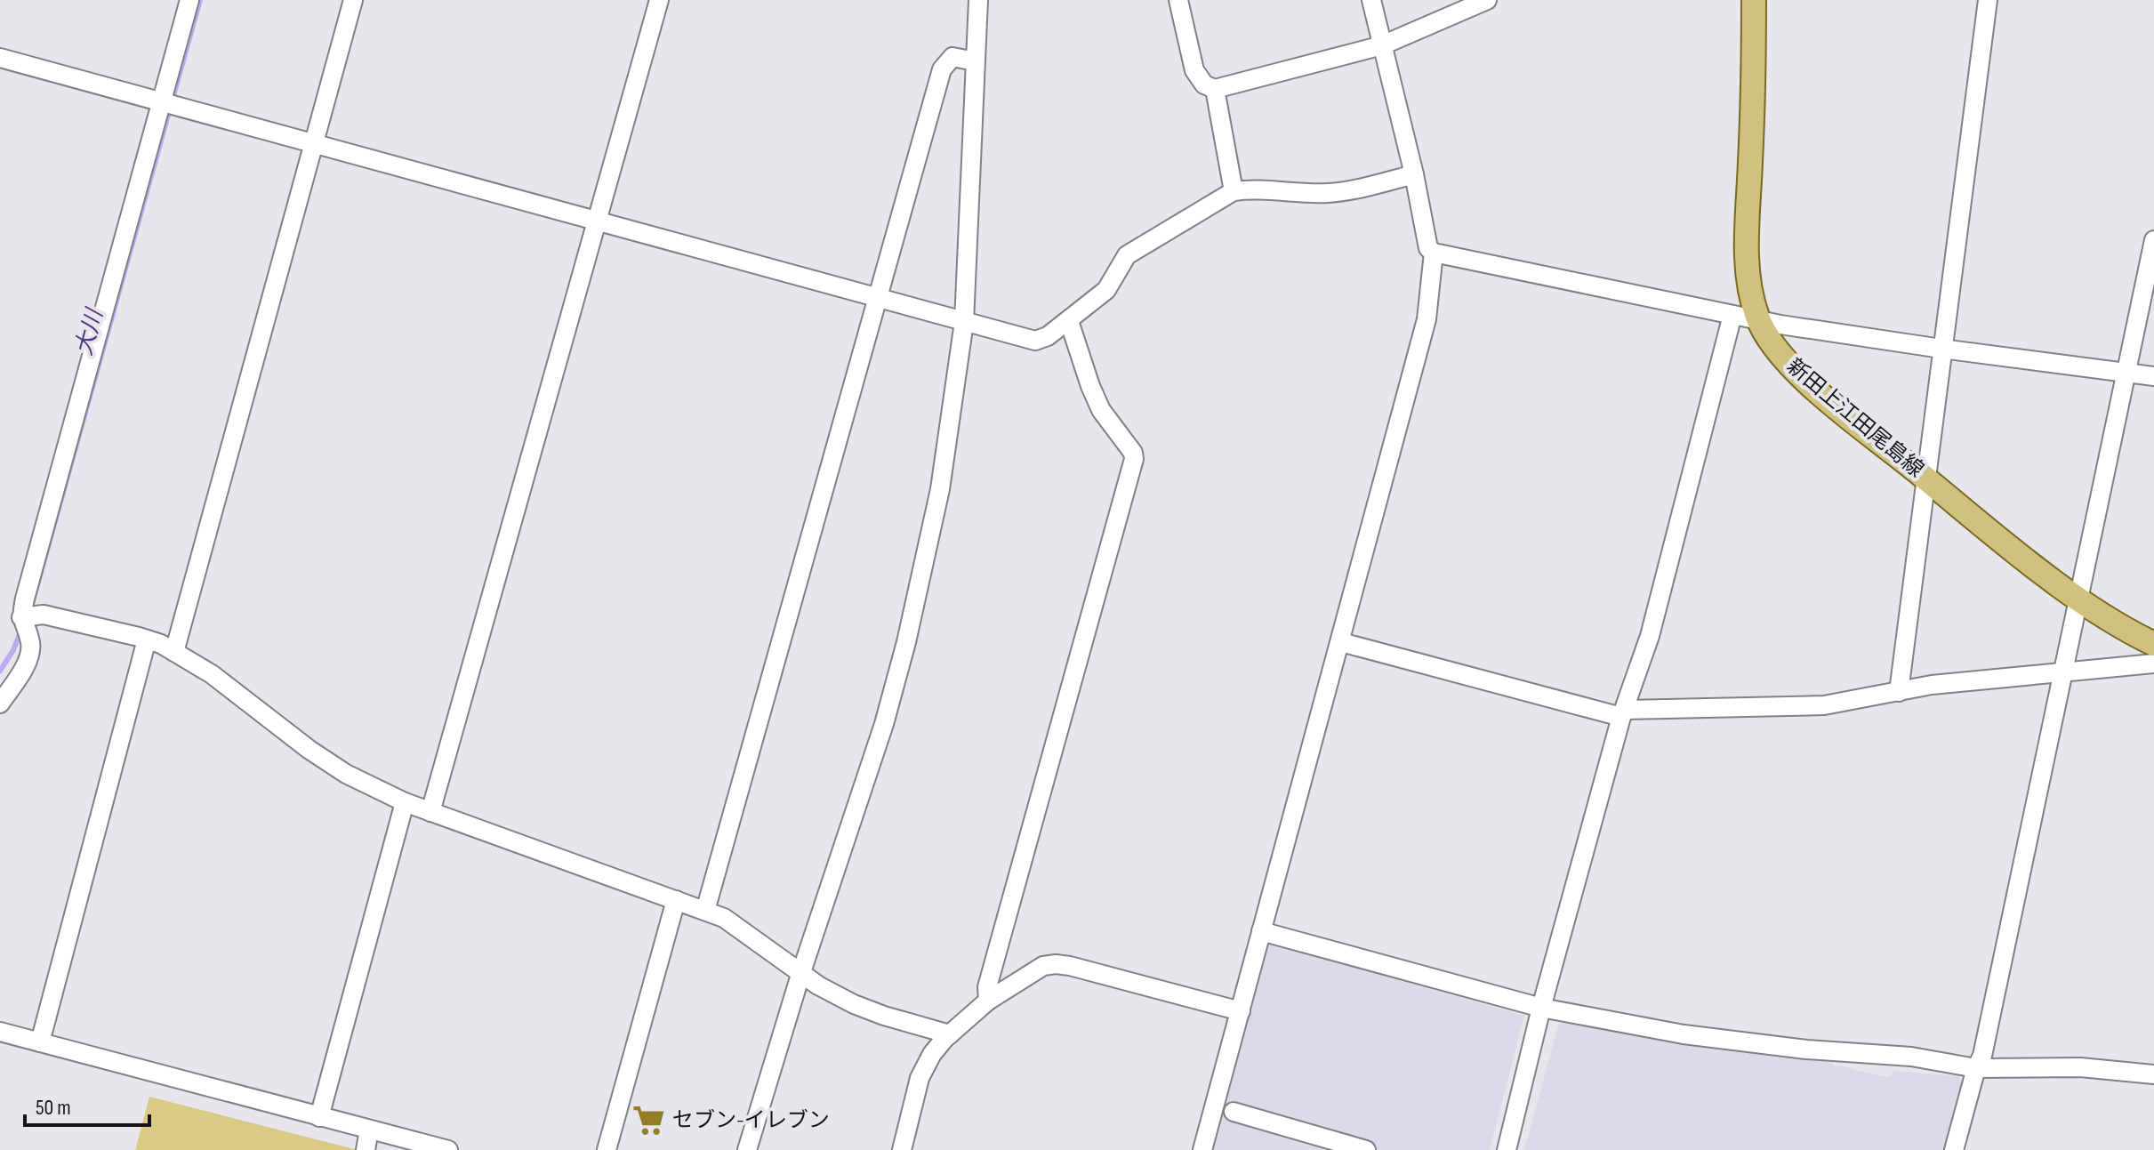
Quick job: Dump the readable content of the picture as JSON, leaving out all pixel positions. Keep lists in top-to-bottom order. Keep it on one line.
{"streets":{"main road":["新田上江田尾島線"]},"water":["大川"],"places":{"supermarket":["セブン-イレブン"]},"scale_bar":"50 m"}
